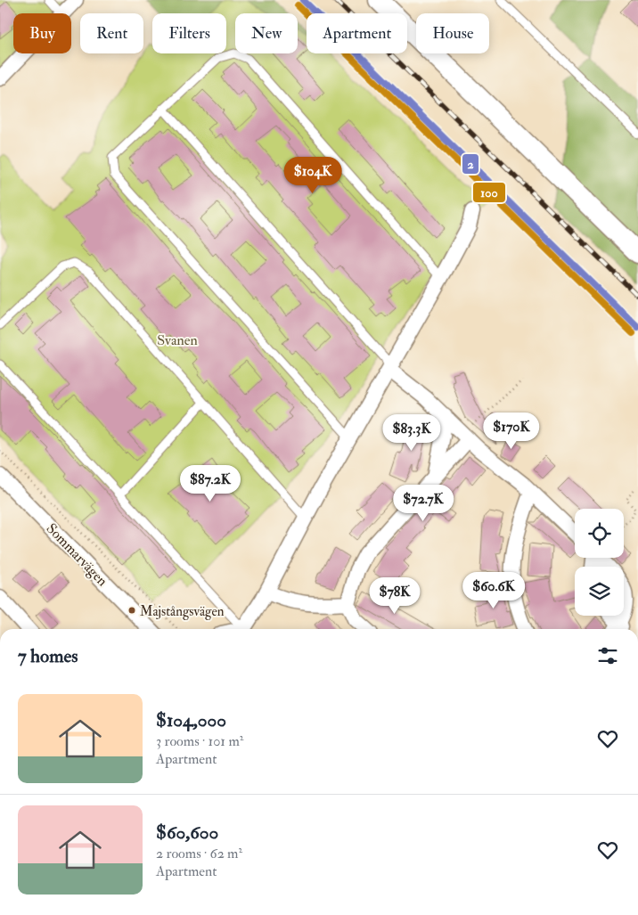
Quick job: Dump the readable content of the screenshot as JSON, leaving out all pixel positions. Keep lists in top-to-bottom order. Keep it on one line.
{"streets":{"street":["Sommarvägen"]},"parks":["Svanen"],"places":["Majstångsvägen"],"lines":["rail line 2","transit line 100"],"page":{"chip":["Buy","Rent","Filters","New","Apartment","House"],"price":["$104K","$170K","$83.3K","$87.2K","$72.7K","$60.6K","$78K"],"heading":"7 homes","list":[{"name":"$104,000","note":"3 rooms · 101 m² · Apartment"},{"name":"$60,600","note":"2 rooms · 62 m² · Apartment"}]}}
